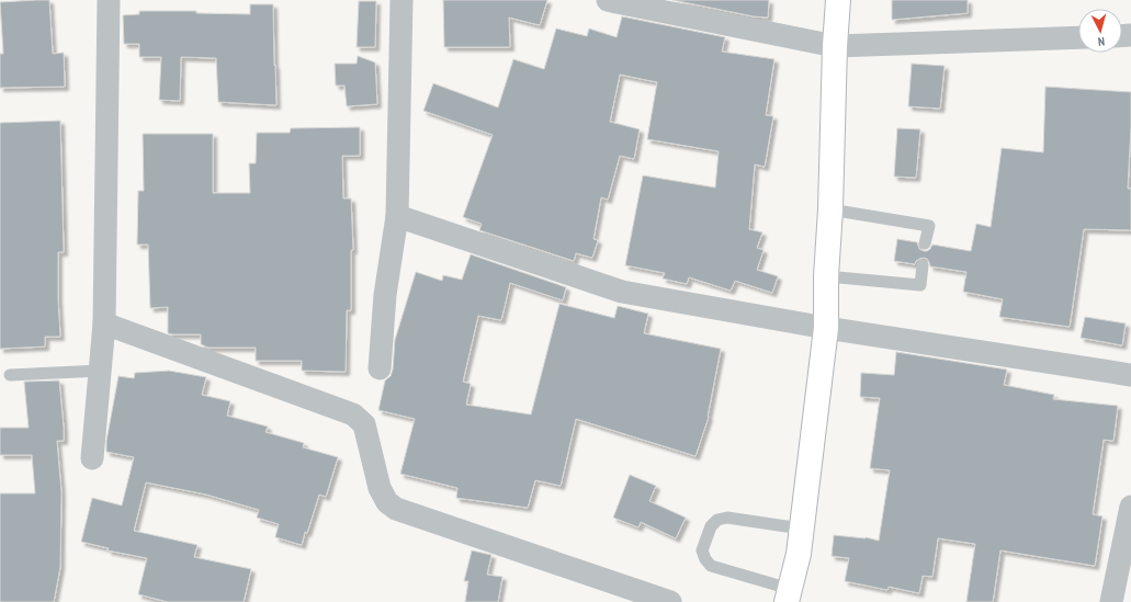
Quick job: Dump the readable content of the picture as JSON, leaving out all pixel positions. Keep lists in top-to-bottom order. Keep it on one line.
{"north":"bottom"}
